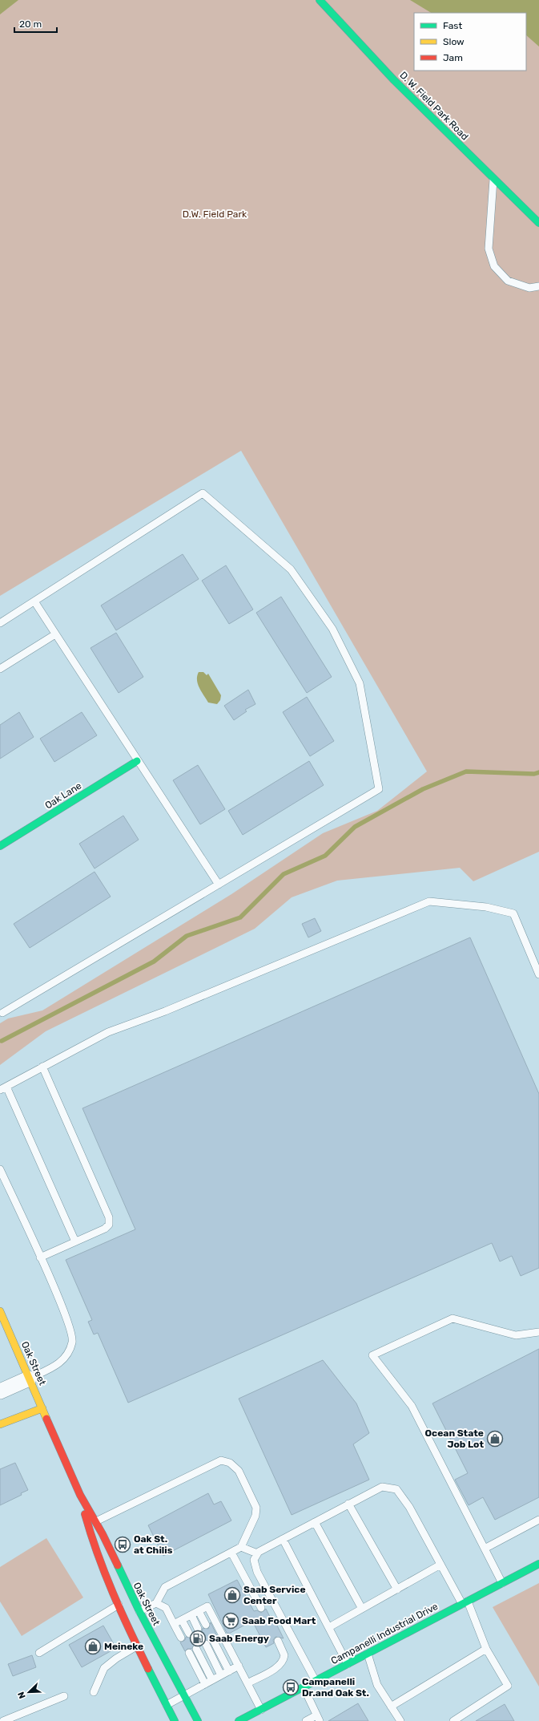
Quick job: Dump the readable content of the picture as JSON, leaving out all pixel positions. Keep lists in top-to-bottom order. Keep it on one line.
{"streets":{"street":["D. W. Field Park Road","Oak Lane","Oak Street","Campanelli Industrial Drive"]},"parks":["D.W. Field Park"],"places":{"shop":["Ocean State Job Lot","Saab Service Center","Meineke"],"bus stop":["Oak St. at Chilis","Campanelli Dr.and Oak St."],"supermarket":["Saab Food Mart"],"fuel station":["Saab Energy"]},"legend":["Fast","Slow","Jam"],"scale_bar":"20 m","north":"bottom left"}
